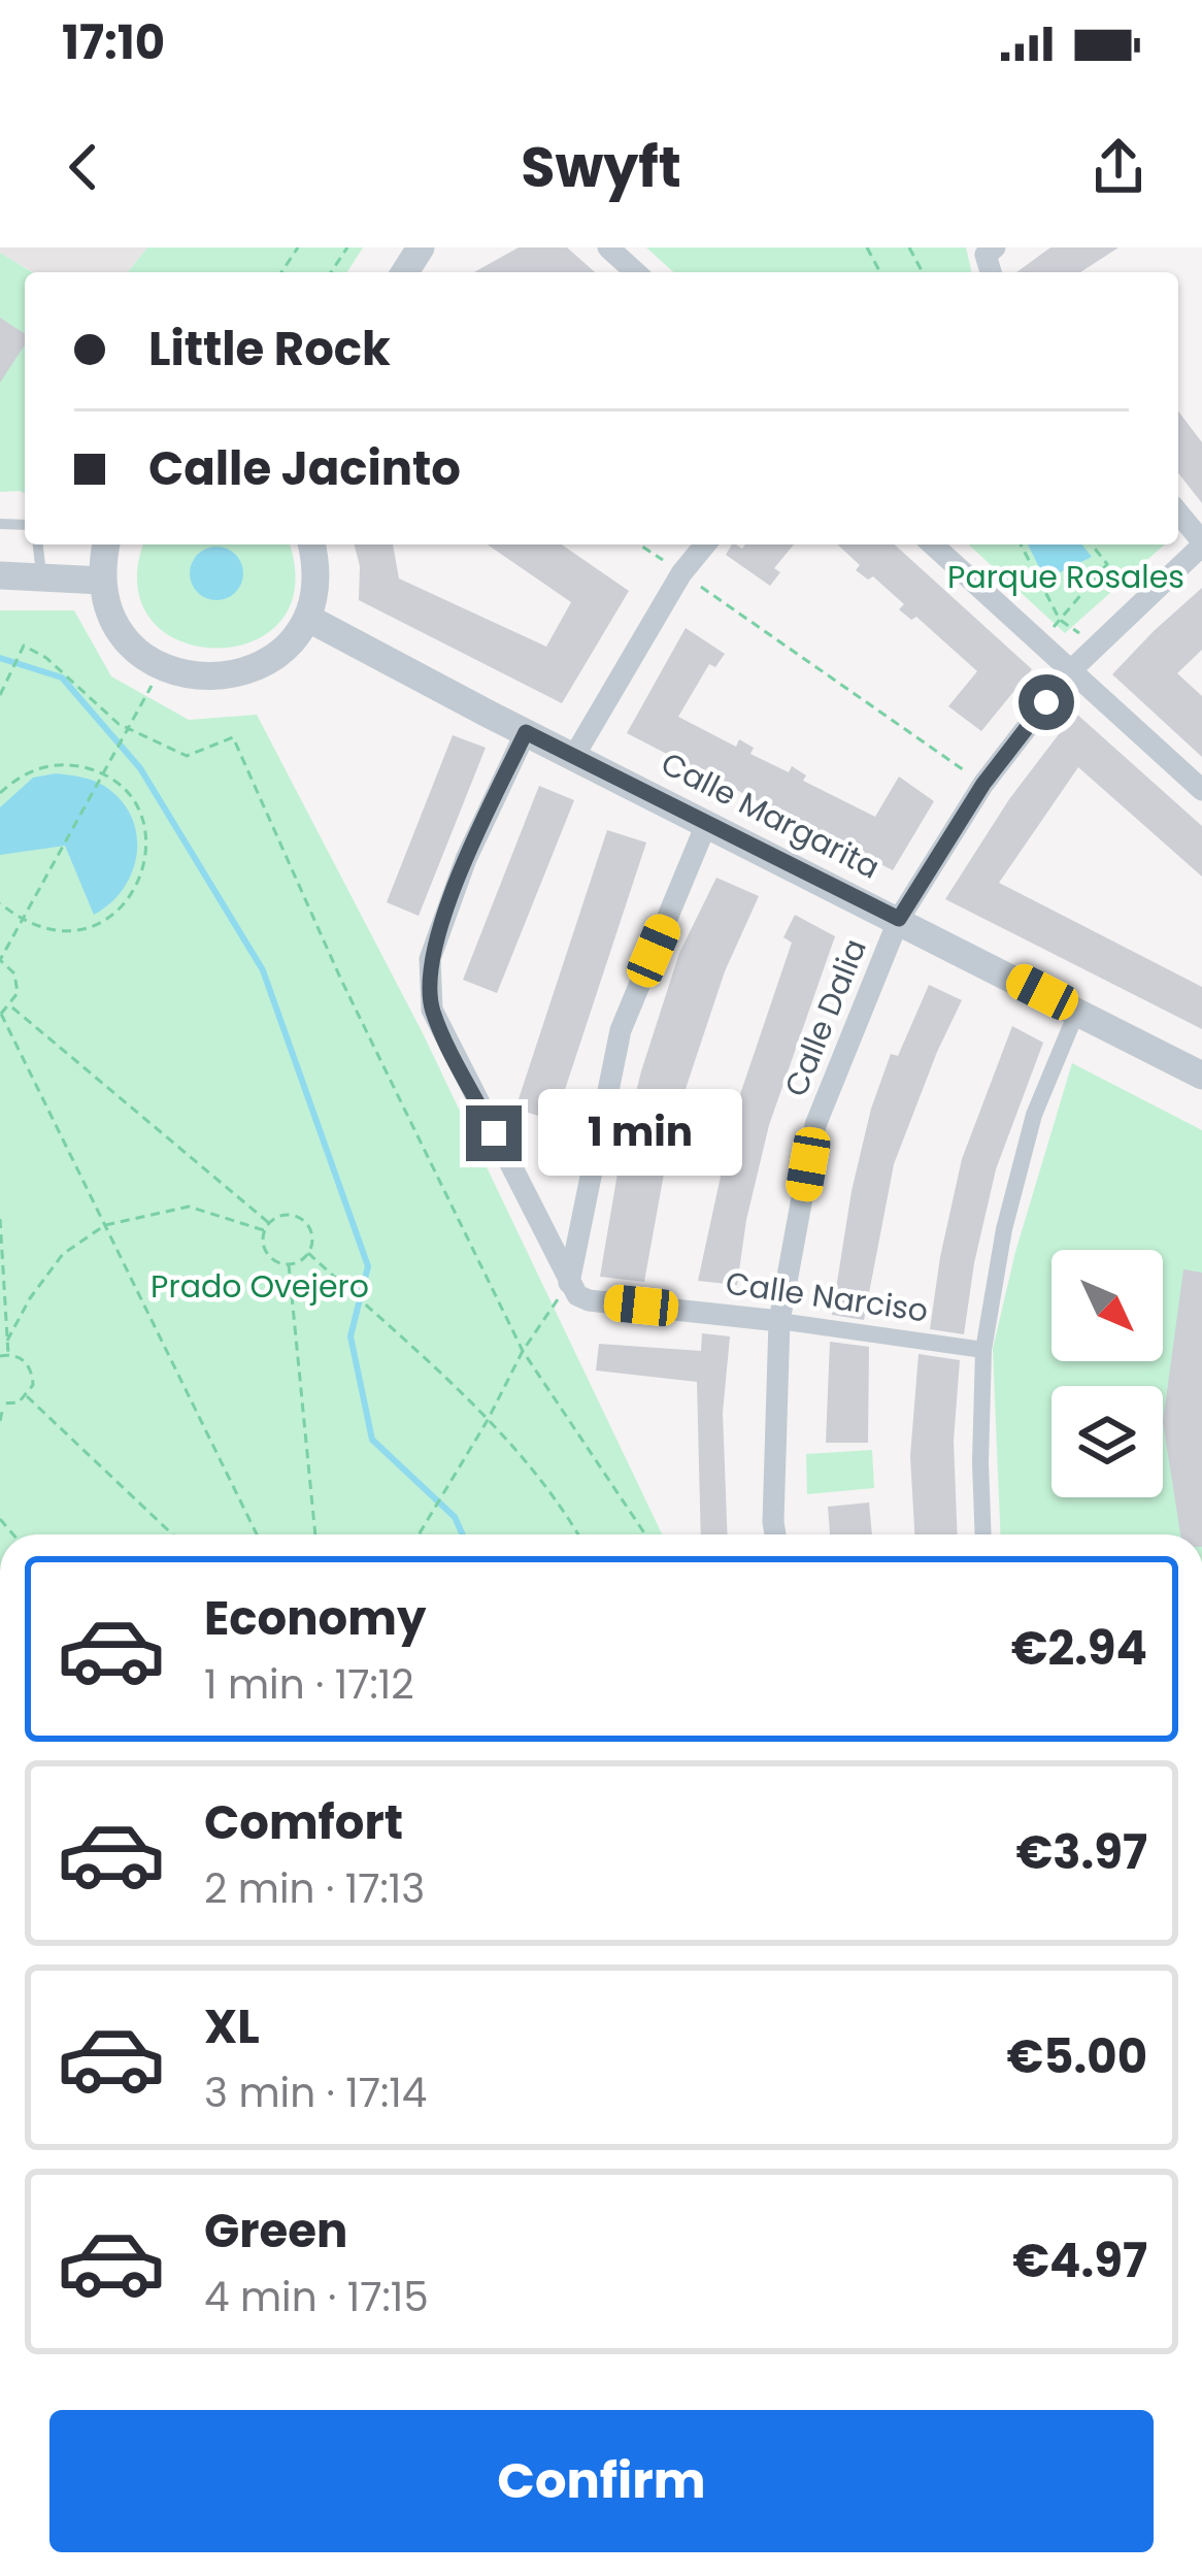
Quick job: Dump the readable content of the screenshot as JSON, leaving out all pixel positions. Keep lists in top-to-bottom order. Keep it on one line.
{"streets":{"street":["Calle Margarita","Calle Dalia","Calle Narciso"]},"crossings":[["Calle Margarita","Calle Dalia"],["Calle Dalia","Calle Narciso"]],"parks":["Parque Rosales","Prado Ovejero"],"north":"bottom right","page":{"status":"17:10","header":"Swyft","banner":["Little Rock","Calle Jacinto"],"bubble":"1 min","list":[{"name":"Economy","note":"1 min · 17:12","value":"€2.94"},{"name":"Comfort","note":"2 min · 17:13","value":"€3.97"},{"name":"XL","note":"3 min · 17:14","value":"€5.00"},{"name":"Green","note":"4 min · 17:15","value":"€4.97"}],"buttons":"Confirm"}}
